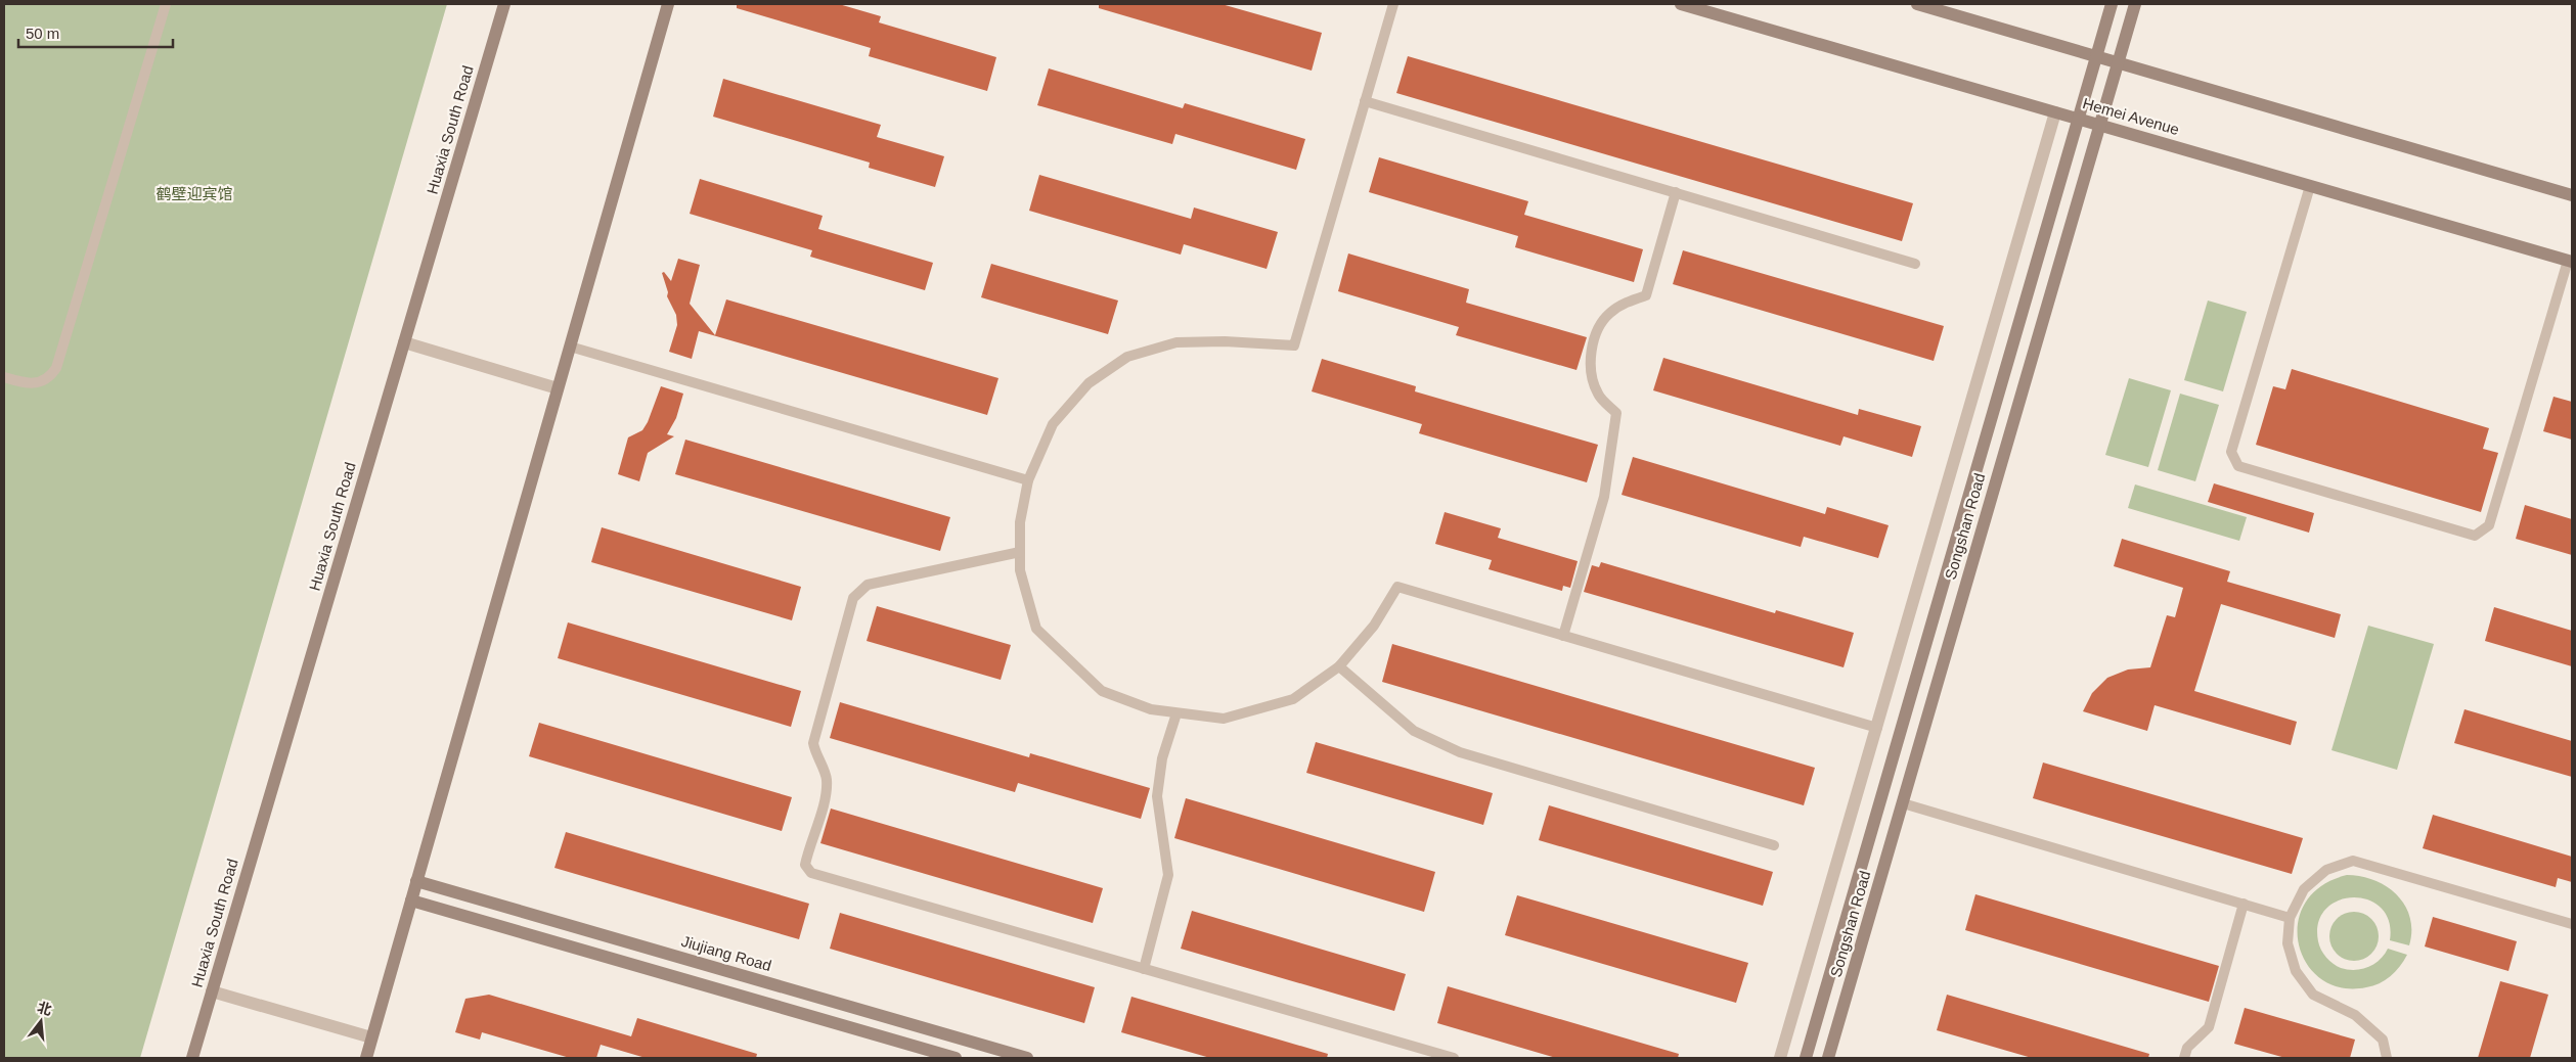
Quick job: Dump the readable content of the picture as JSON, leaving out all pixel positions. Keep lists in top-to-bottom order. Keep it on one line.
{"streets":{"main road":["Hemei Avenue","Huaxia South Road","Songshan Road","Jiujiang Road"]},"crossings":[["Hemei Avenue","Songshan Road"]],"parks":["鹤壁迎宾馆"],"scale_bar":"50 m","north":"top"}
